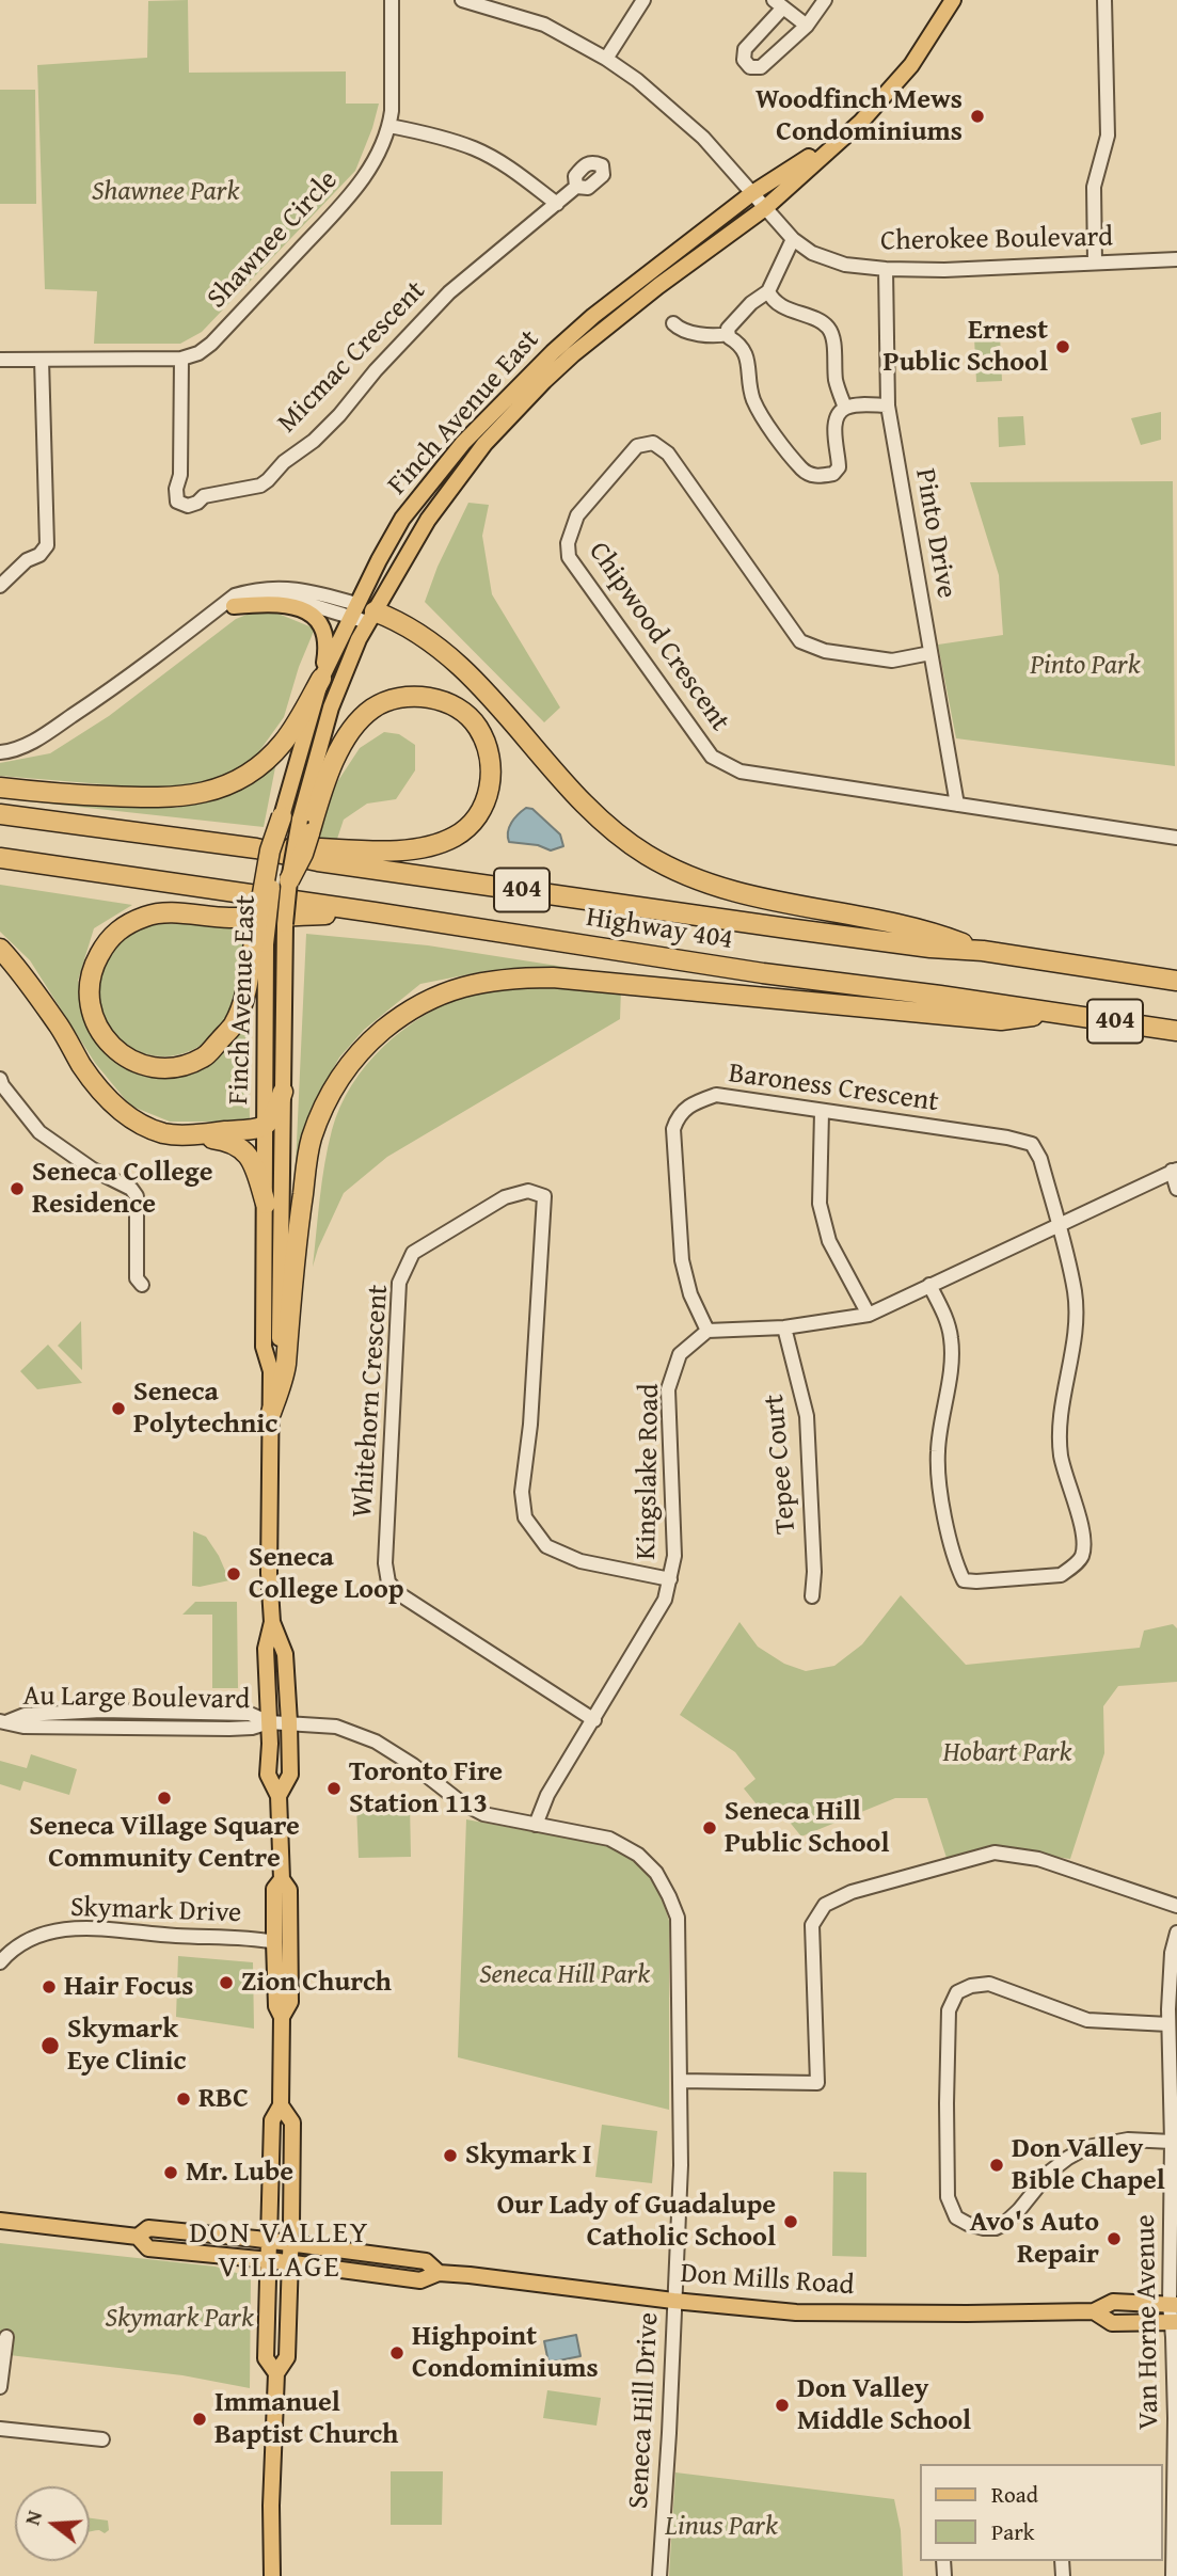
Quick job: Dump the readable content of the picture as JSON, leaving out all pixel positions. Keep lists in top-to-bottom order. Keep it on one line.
{"streets":{"highway":["404","Highway 404"],"main road":["Finch Avenue East","Don Mills Road"],"street":["Shawnee Circle","Cherokee Boulevard","Micmac Crescent","Pinto Drive","Chipwood Crescent","Baroness Crescent","Whitehorn Crescent","Tepee Court","Kingslake Road","Au Large Boulevard","Skymark Drive","Van Horne Avenue","Seneca Hill Drive"]},"crossings":[["Shawnee Circle","Micmac Crescent"],["Cherokee Boulevard","Finch Avenue East"],["Cherokee Boulevard","Pinto Drive"],["Finch Avenue East","Au Large Boulevard"],["Finch Avenue East","Skymark Drive"],["Finch Avenue East","Don Mills Road"],["Finch Avenue East","Seneca Hill Drive"],["Pinto Drive","Chipwood Crescent"],["Baroness Crescent","Kingslake Road"],["Whitehorn Crescent","Kingslake Road"],["Kingslake Road","Seneca Hill Drive"],["Au Large Boulevard","Seneca Hill Drive"],["Don Mills Road","Van Horne Avenue"],["Don Mills Road","Seneca Hill Drive"]],"districts":["DON VALLEY VILLAGE"],"parks":["Shawnee Park","Pinto Park","Hobart Park","Seneca Hill Park","Skymark Park","Linus Park"],"places":["Woodfinch Mews Condominiums","Ernest Public School","Seneca College Residence","Seneca Polytechnic","Seneca College Loop","Toronto Fire Station 113","Seneca Village Square Community Centre","Seneca Hill Public School","Zion Church","Hair Focus","Skymark Eye Clinic","RBC","Skymark I","Don Valley Bible Chapel","Mr. Lube","Our Lady of Guadalupe Catholic School","Avo's Auto Repair","Highpoint Condominiums","Don Valley Middle School","Immanuel Baptist Church"],"legend":["Road","Park"],"north":"left"}
